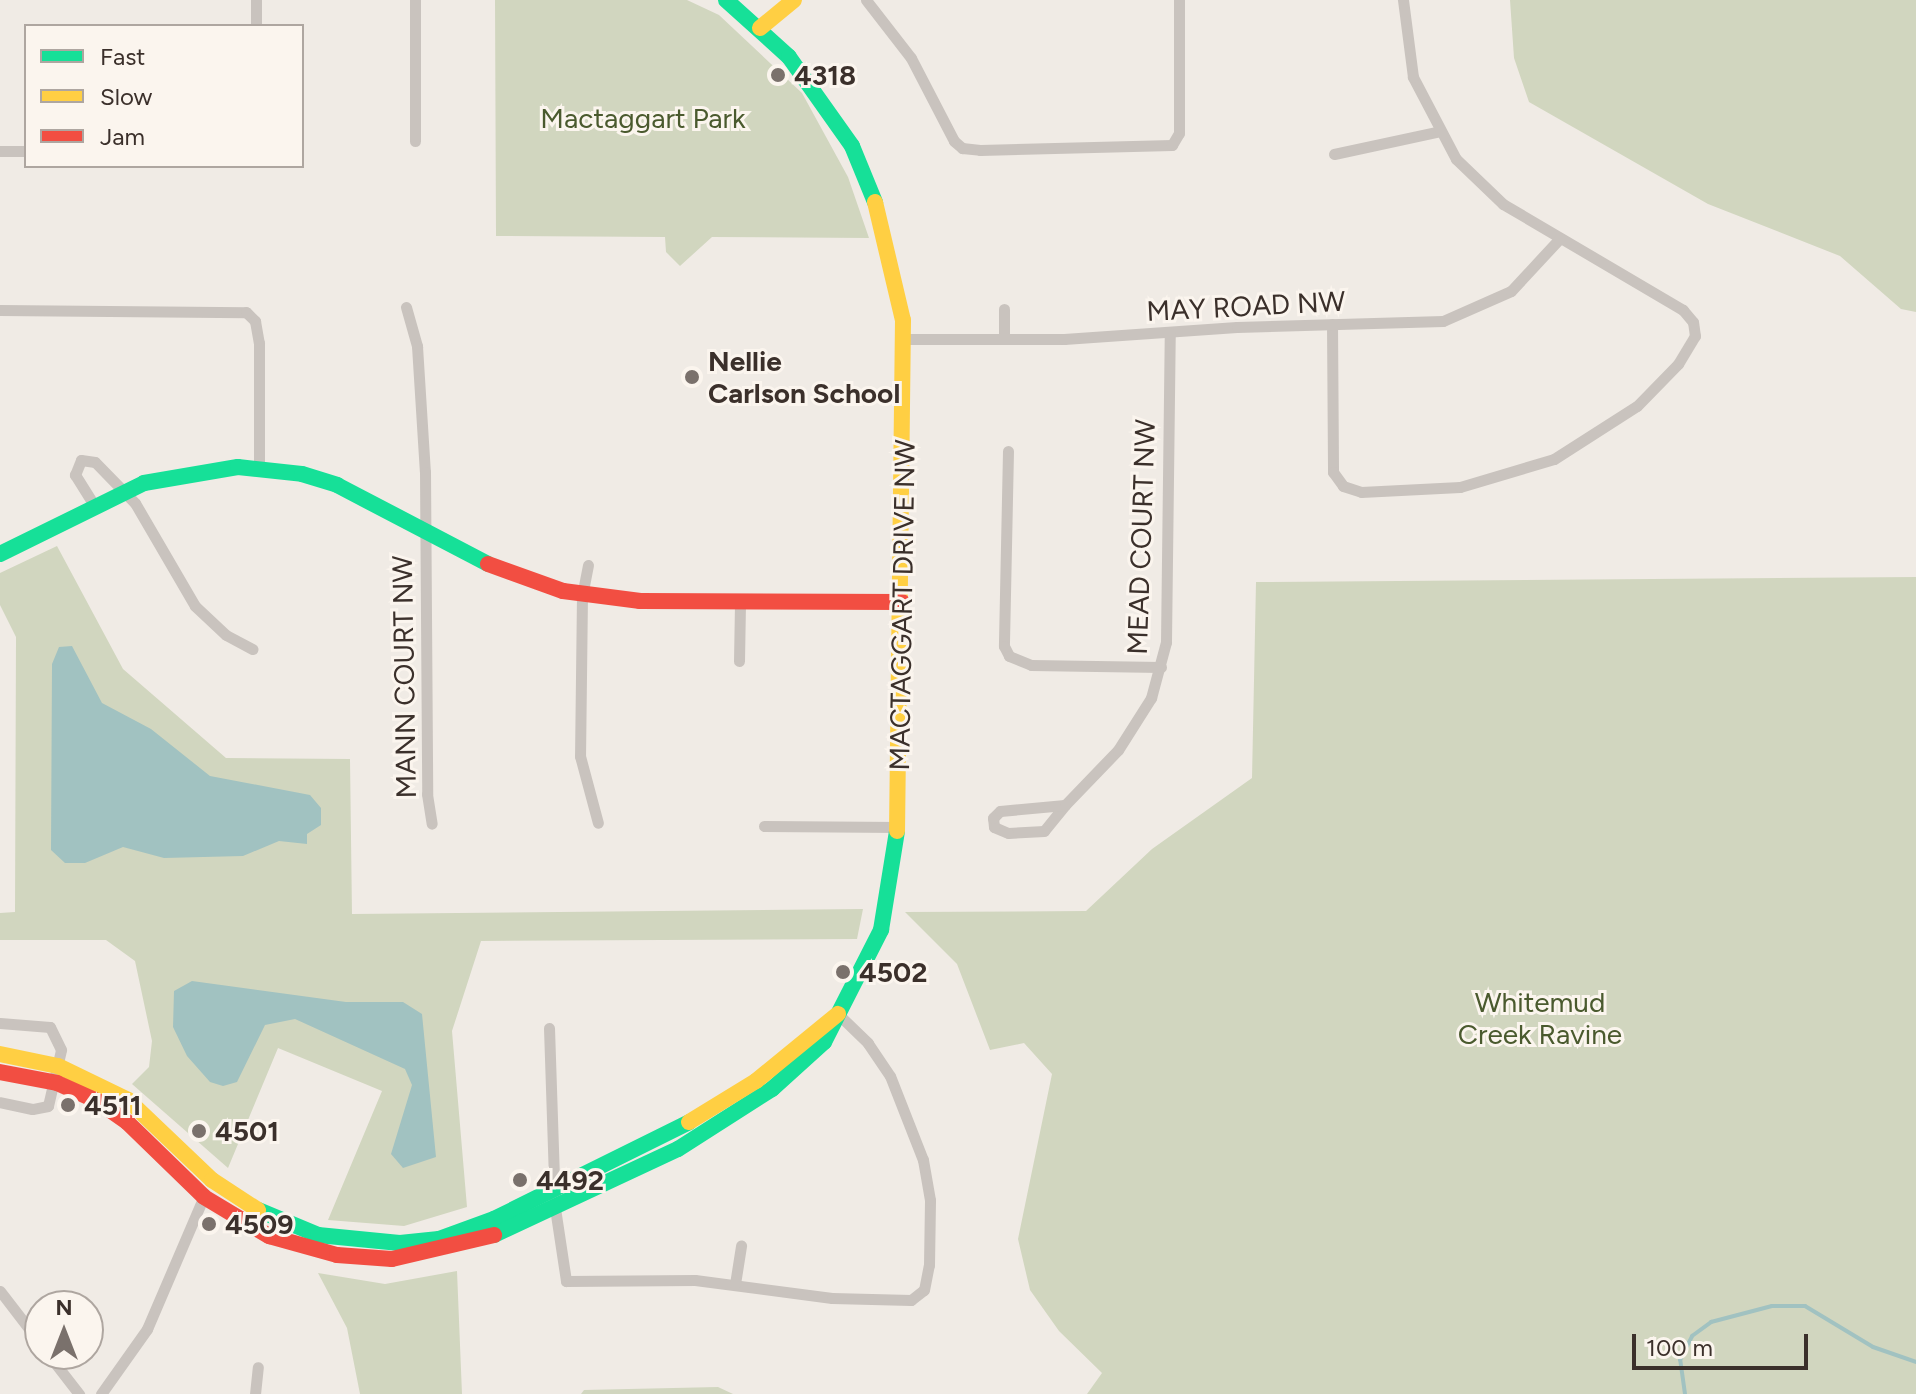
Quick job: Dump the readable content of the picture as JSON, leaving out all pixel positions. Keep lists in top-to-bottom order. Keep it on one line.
{"streets":{"street":["MAY ROAD NW","MEAD COURT NW","MACTAGGART DRIVE NW","MANN COURT NW"]},"crossings":[["MAY ROAD NW","MEAD COURT NW"],["MAY ROAD NW","MACTAGGART DRIVE NW"]],"parks":["Mactaggart Park","Whitemud Creek Ravine"],"places":["4318","Nellie Carlson School","4502","4511","4501","4492","4509"],"legend":["Fast","Slow","Jam"],"scale_bar":"100 m","north":"top"}
